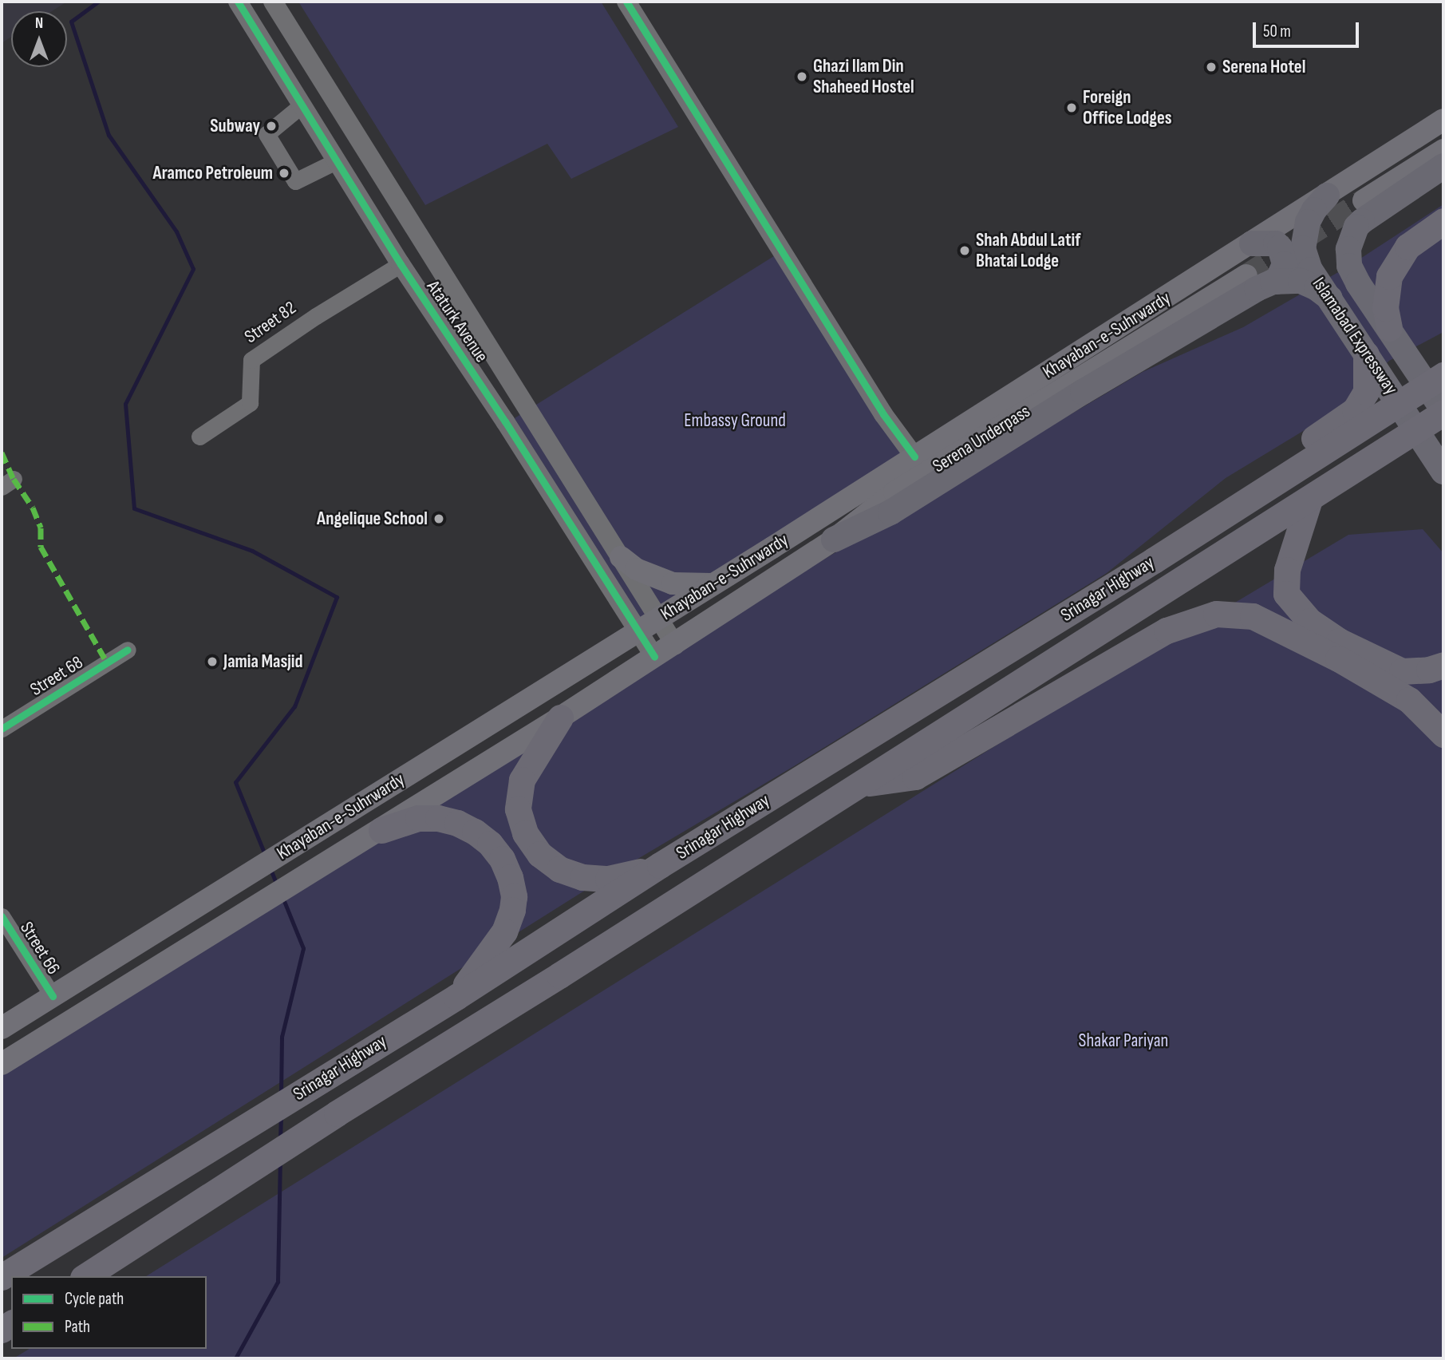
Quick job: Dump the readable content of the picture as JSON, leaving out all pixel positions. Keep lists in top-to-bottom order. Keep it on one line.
{"streets":{"highway":["Srinagar Highway"],"main road":["Khayaban-e-Suhrwardy","Islamabad Expressway","Serena Underpass"],"street":["Ataturk Avenue","Street 82","Street 68","Street 66"]},"crossings":[["Ataturk Avenue","Street 82"],["Ataturk Avenue","Khayaban-e-Suhrwardy"],["Khayaban-e-Suhrwardy","Islamabad Expressway"],["Khayaban-e-Suhrwardy","Serena Underpass"],["Khayaban-e-Suhrwardy","Street 66"],["Islamabad Expressway","Srinagar Highway"]],"parks":["Embassy Ground","Shakar Pariyan"],"places":["Serena Hotel","Ghazi Ilam Din Shaheed Hostel","Foreign Office Lodges","Subway","Aramco Petroleum","Shah Abdul Latif Bhatai Lodge","Angelique School","Jamia Masjid"],"legend":["Cycle path","Path"],"scale_bar":"50 m","north":"top"}
